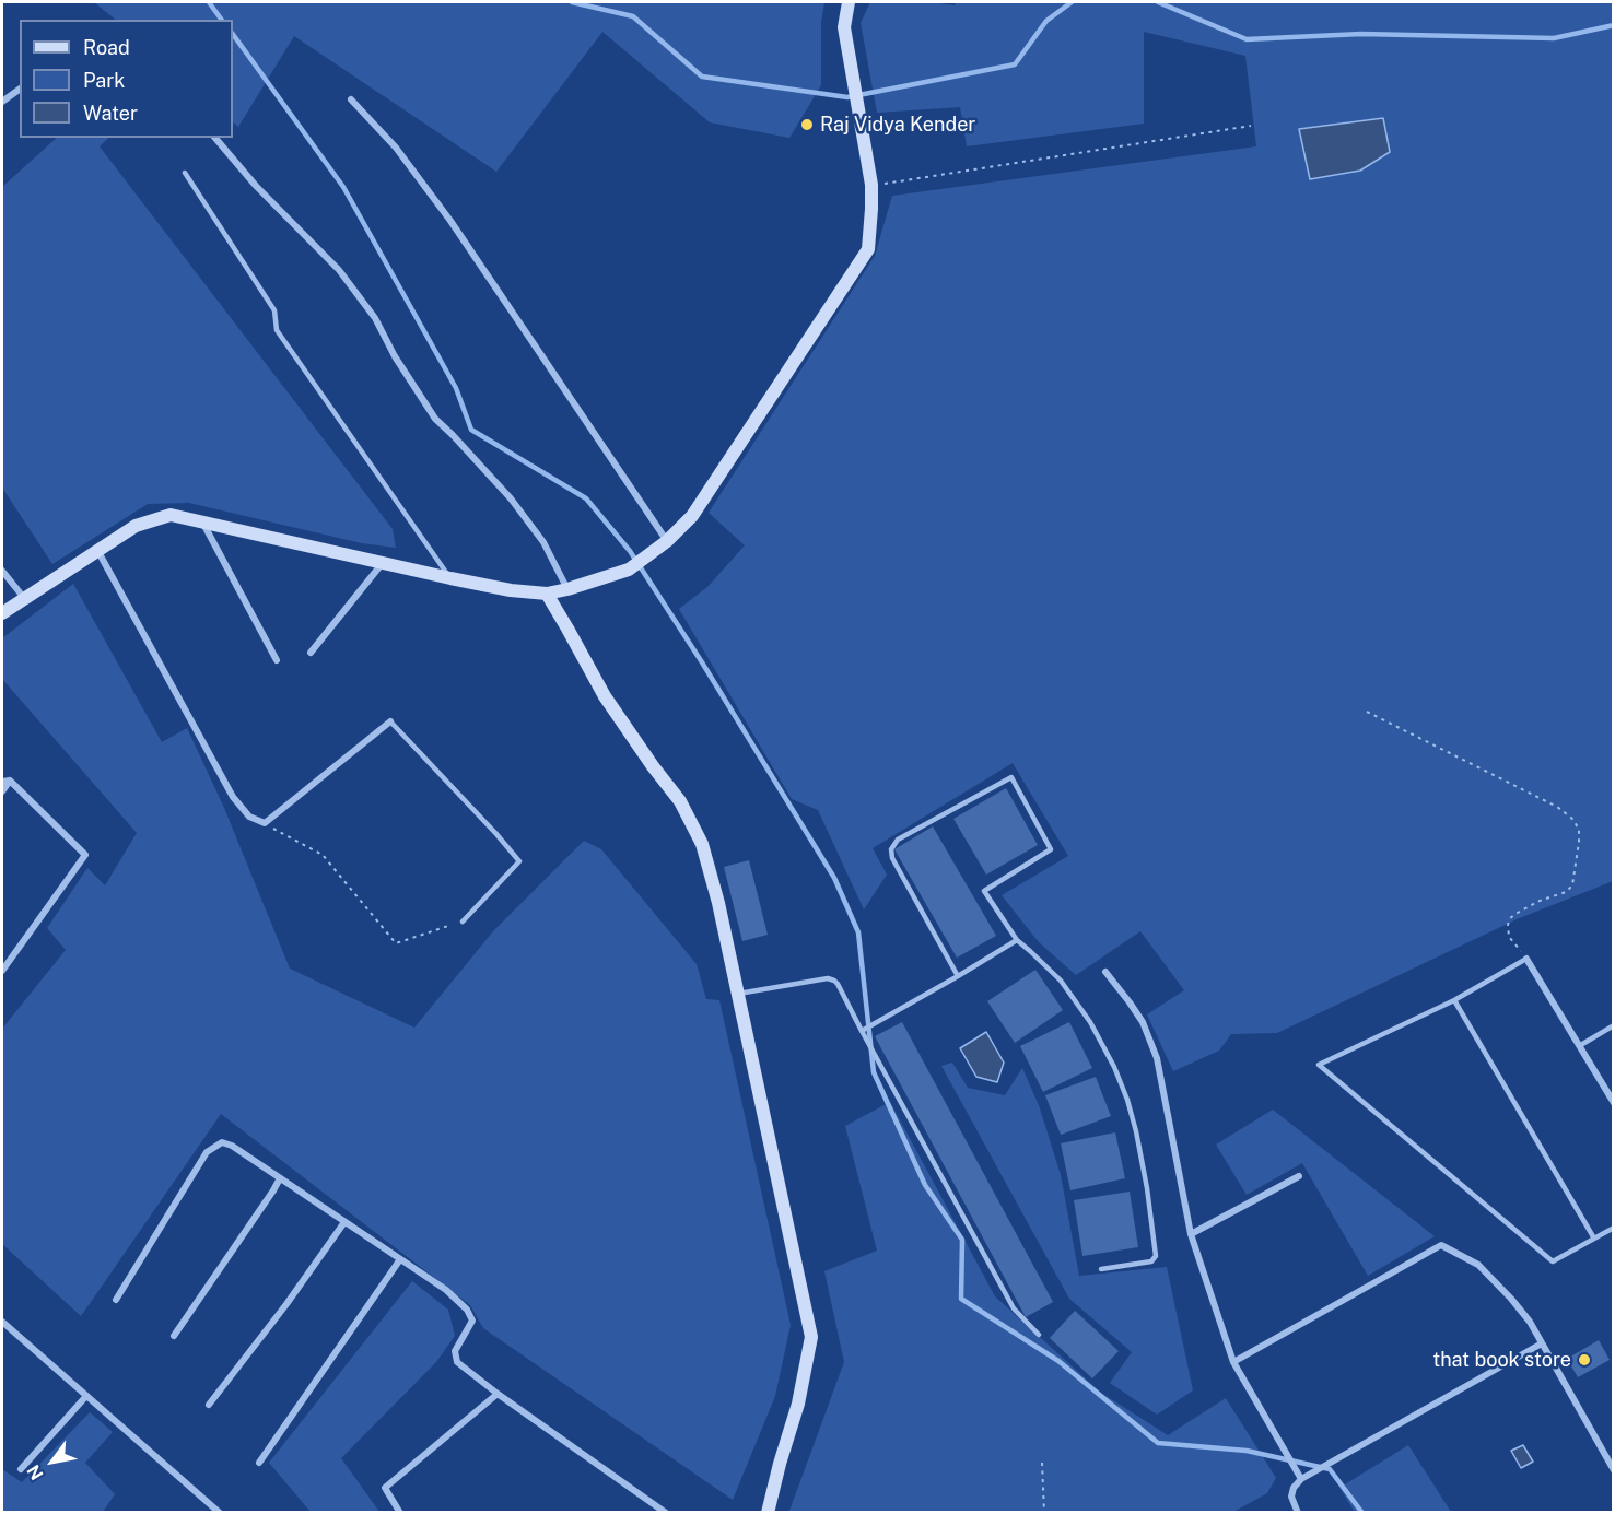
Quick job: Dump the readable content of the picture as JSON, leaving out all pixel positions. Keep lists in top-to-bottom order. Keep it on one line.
{"places":["Raj Vidya Kender","that book store"],"legend":["Road","Park","Water"],"north":"bottom left"}
